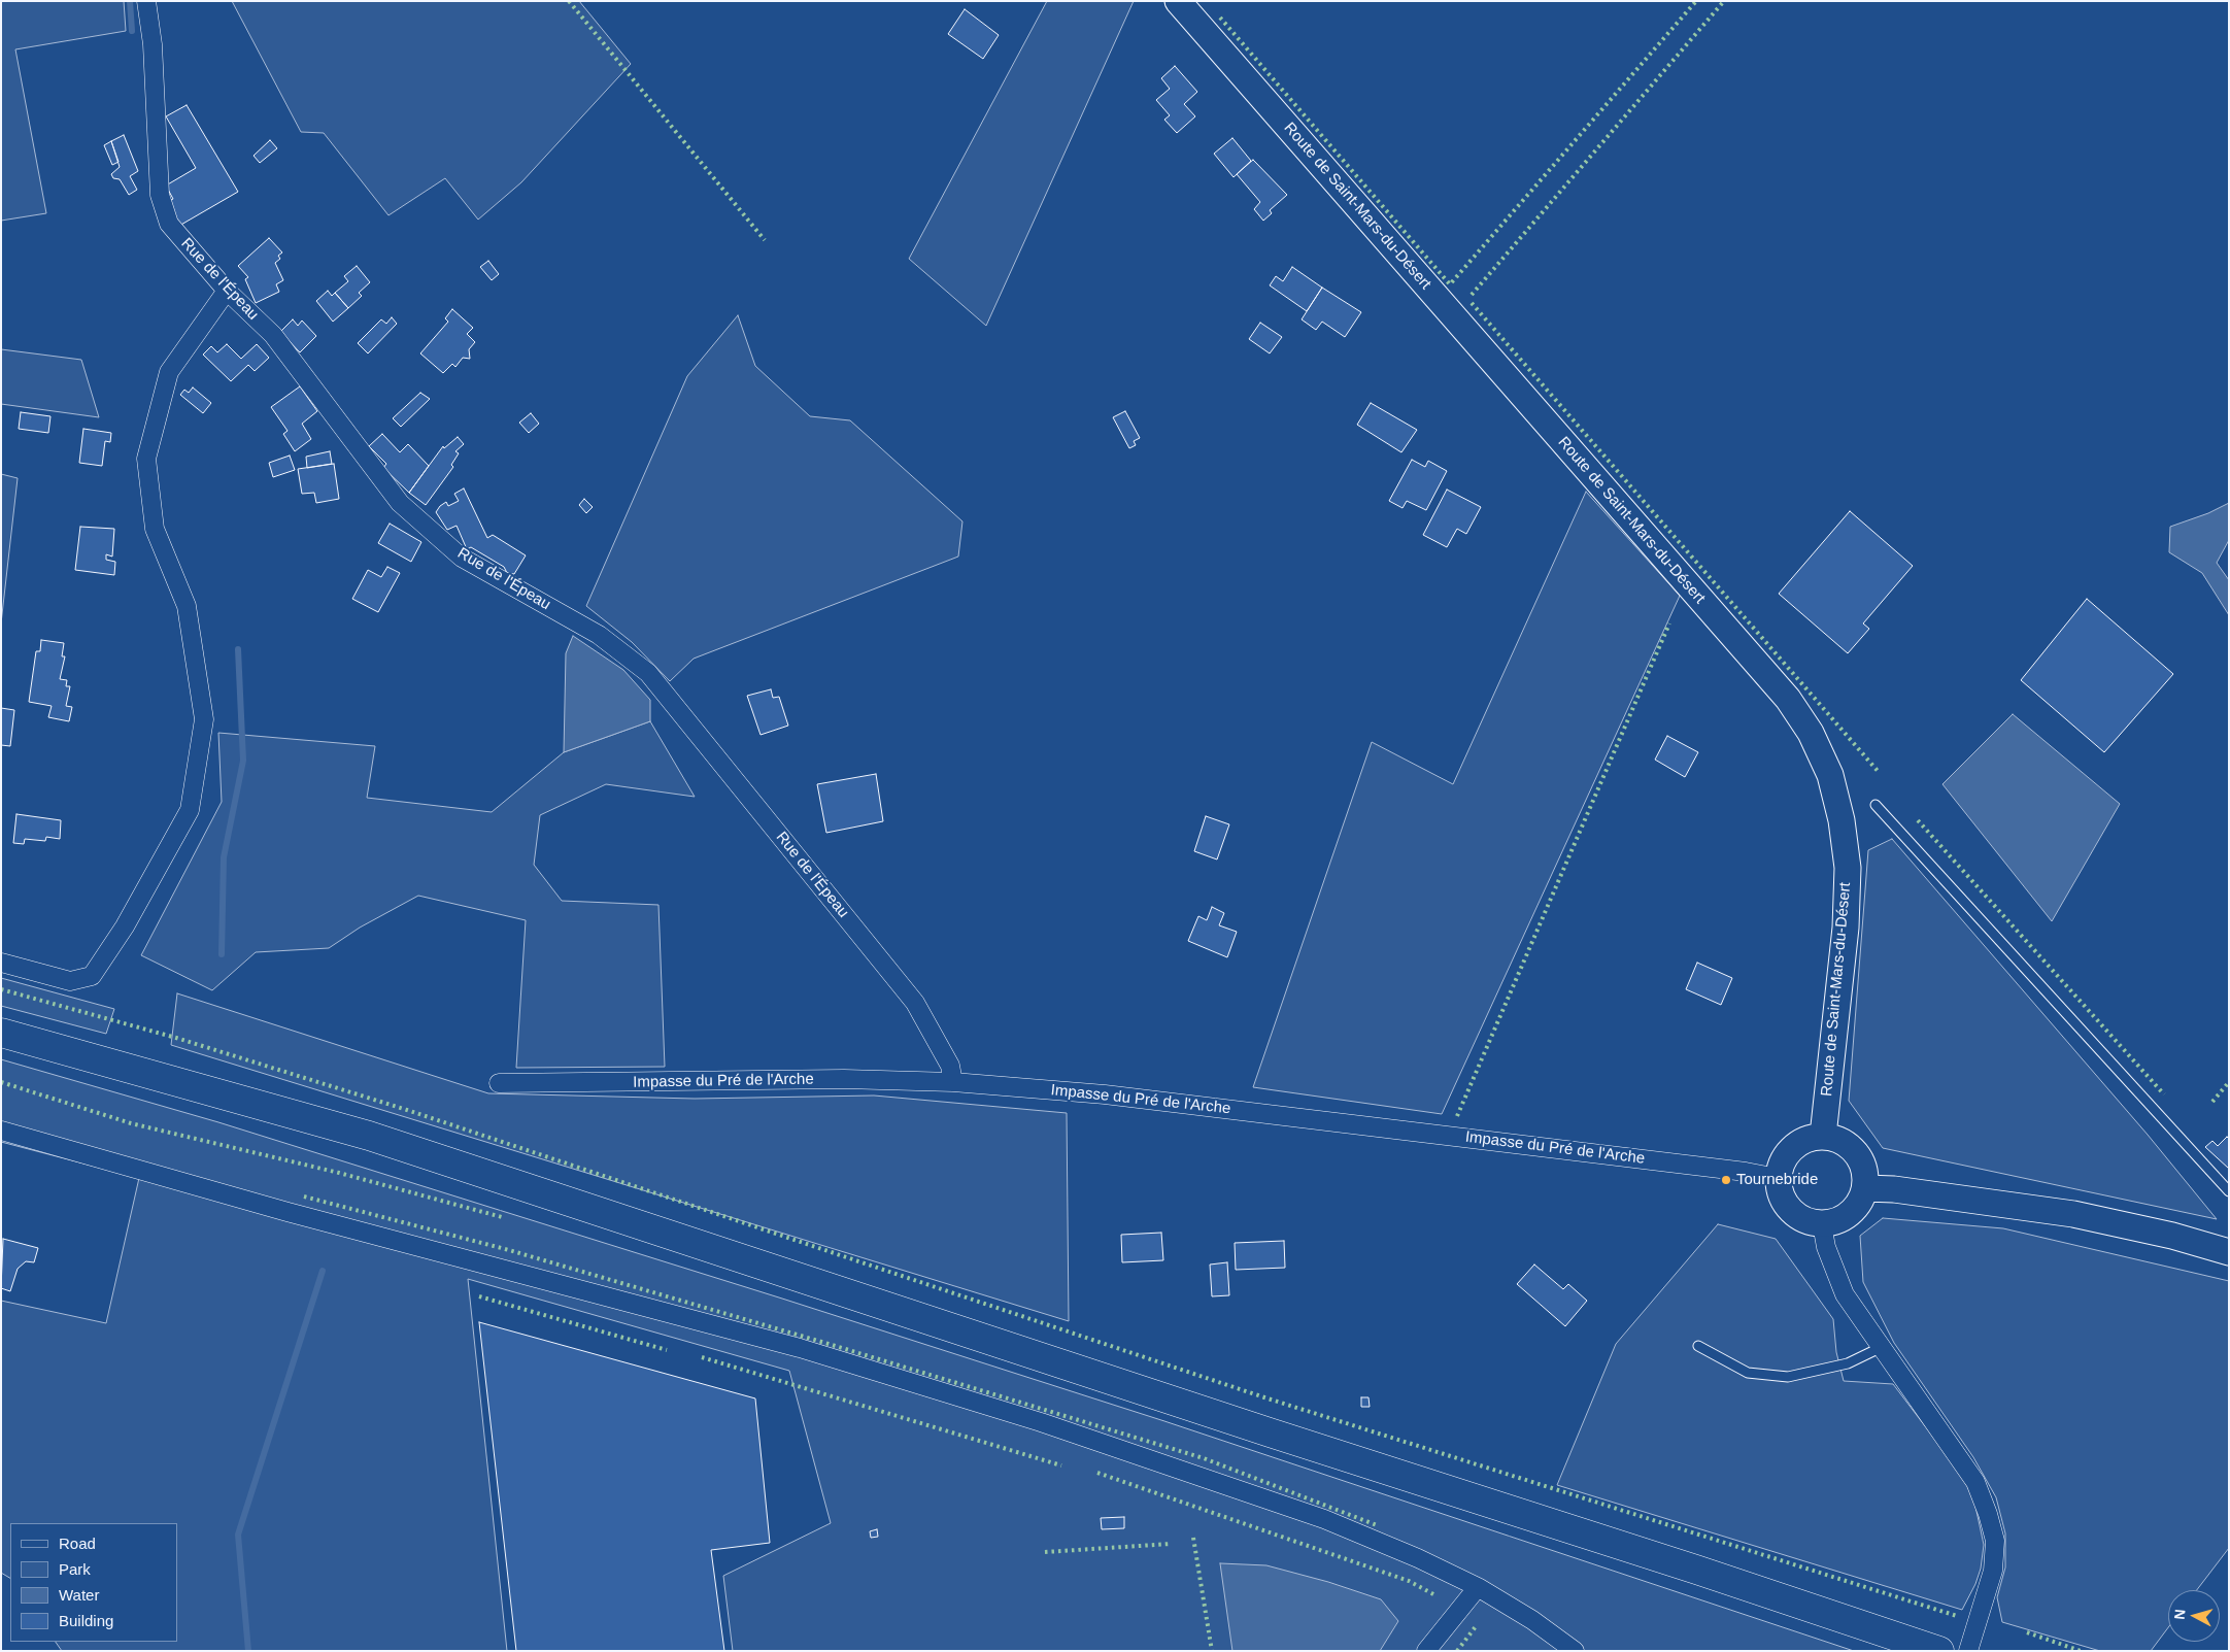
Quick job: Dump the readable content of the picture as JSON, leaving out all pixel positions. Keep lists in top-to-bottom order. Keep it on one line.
{"streets":{"main road":["Route de Saint-Mars-du-Désert"],"street":["Rue de l'Épeau","Impasse du Pré de l'Arche"]},"crossings":[["Route de Saint-Mars-du-Désert","Impasse du Pré de l'Arche"],["Rue de l'Épeau","Impasse du Pré de l'Arche"]],"places":["Tournebride"],"legend":["Road","Park","Water","Building"],"north":"left"}
